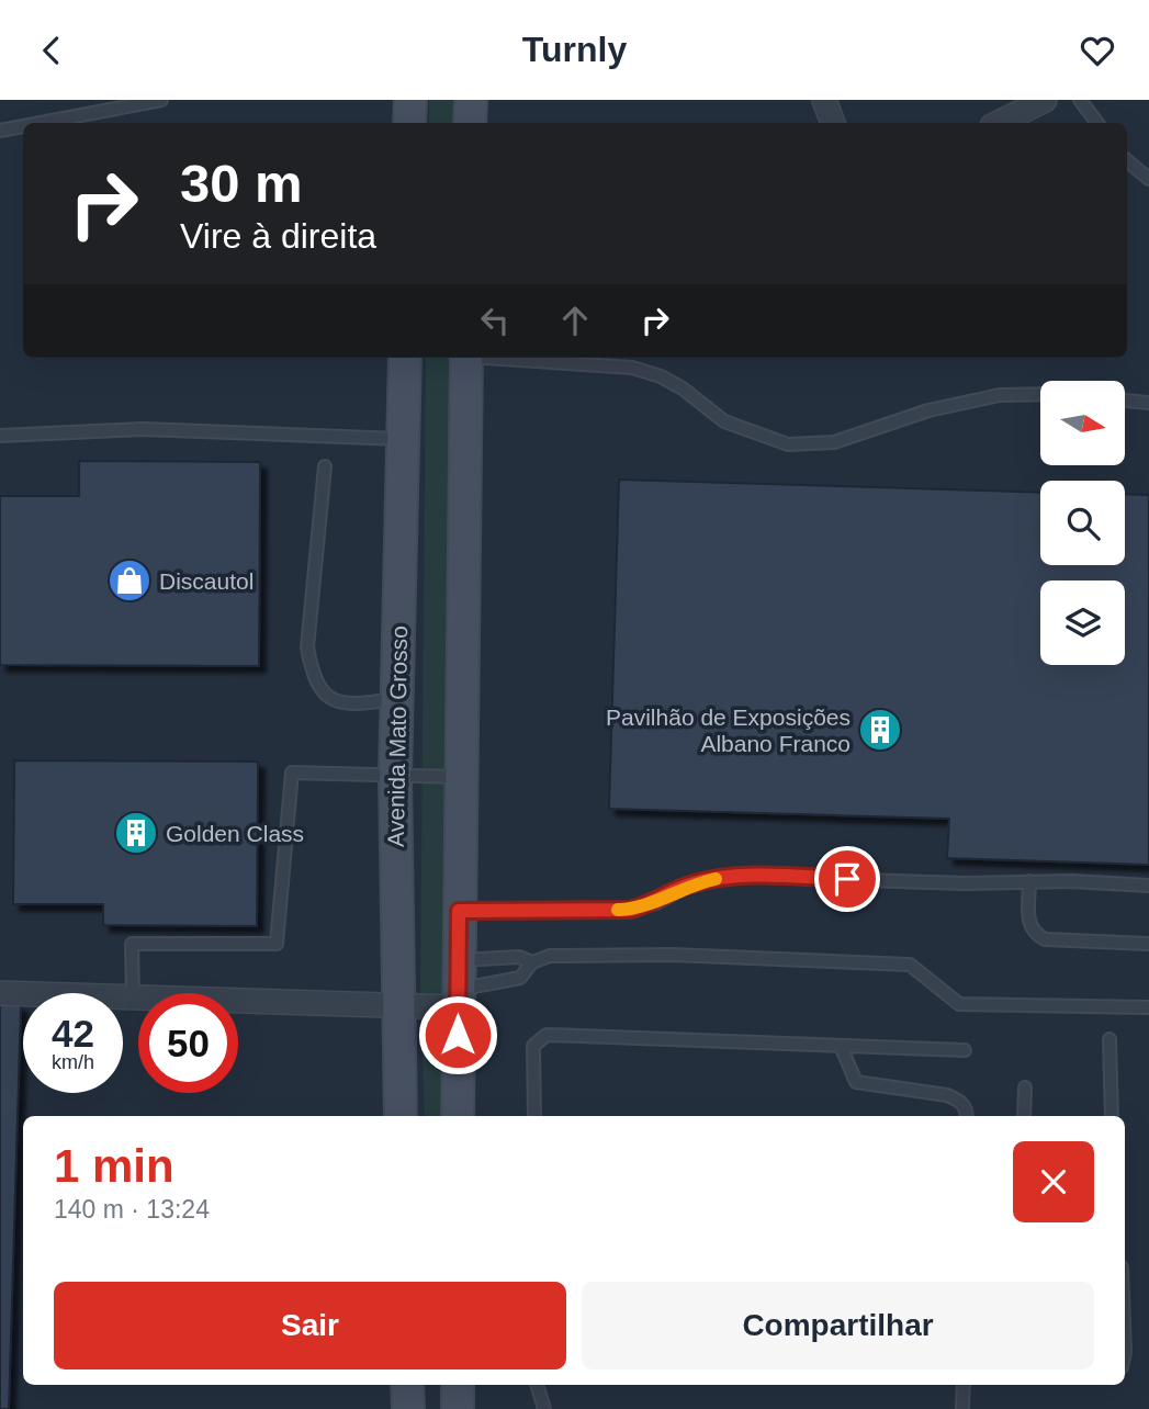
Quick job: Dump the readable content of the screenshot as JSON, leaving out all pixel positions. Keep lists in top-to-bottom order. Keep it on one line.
{"streets":{"main road":["Avenida Mato Grosso"]},"places":{"shop":["Discautol"],"building":["Pavilhão de Exposições Albano Franco","Golden Class"]},"north":"right","page":{"header":"Turnly","turn":["30 m","Vire à direita"],"speed":"42 km/h","limit":"50","heading":["1 min","140 m · 13:24"],"buttons":["Sair","Compartilhar"]}}
